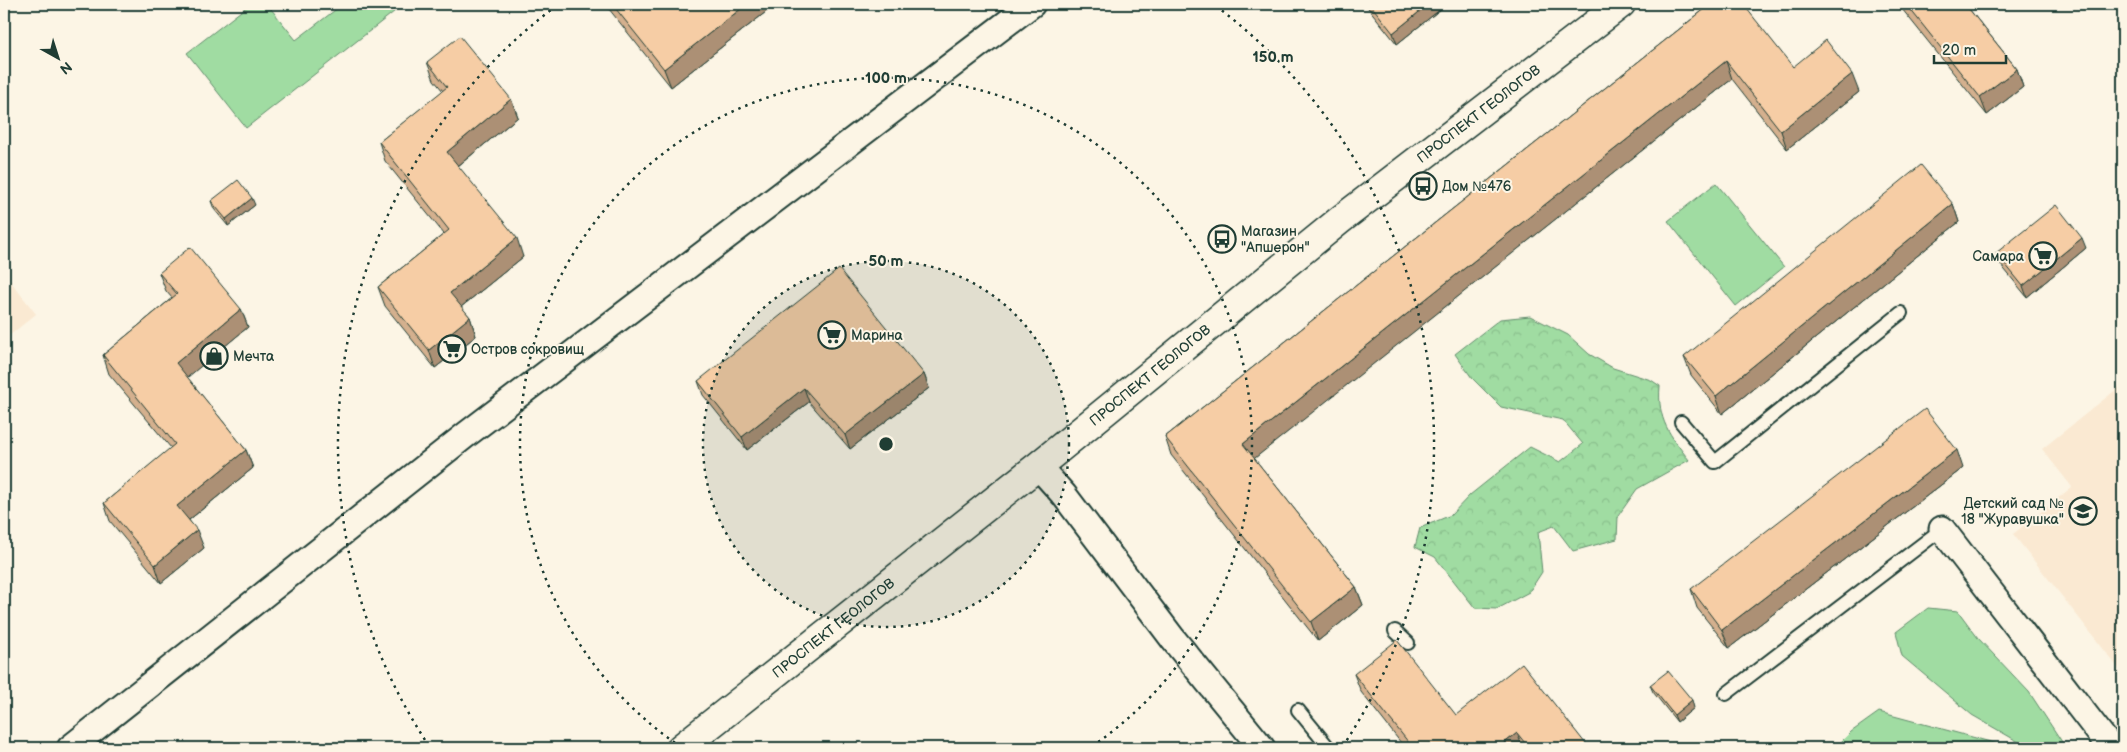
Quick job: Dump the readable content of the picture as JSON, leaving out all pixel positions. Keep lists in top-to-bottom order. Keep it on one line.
{"streets":{"street":["ПРОСПЕКТ ГЕОЛОГОВ"]},"places":{"bus stop":["Дом №476","Магазин \"Апшерон\""],"supermarket":["Самара","Марина","Остров сокровищ"],"shop":["Мечта"],"school or university":["Детский сад № 18 \"Журавушка\""]},"scale_bar":"20 m","north":"bottom right","rings":["150 m","100 m","50 m"]}
